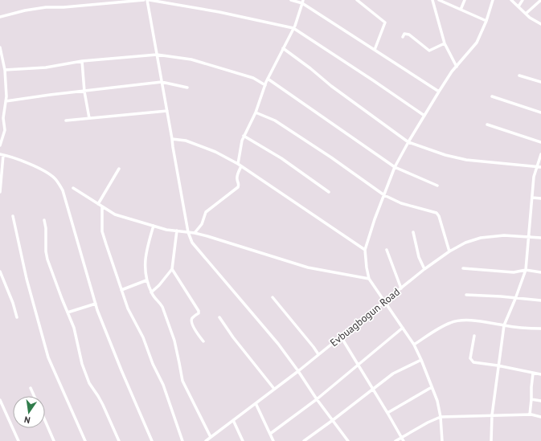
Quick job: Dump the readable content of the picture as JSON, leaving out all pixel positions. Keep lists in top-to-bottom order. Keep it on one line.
{"streets":{"street":["Evbuagbogun Road"]},"north":"bottom"}
